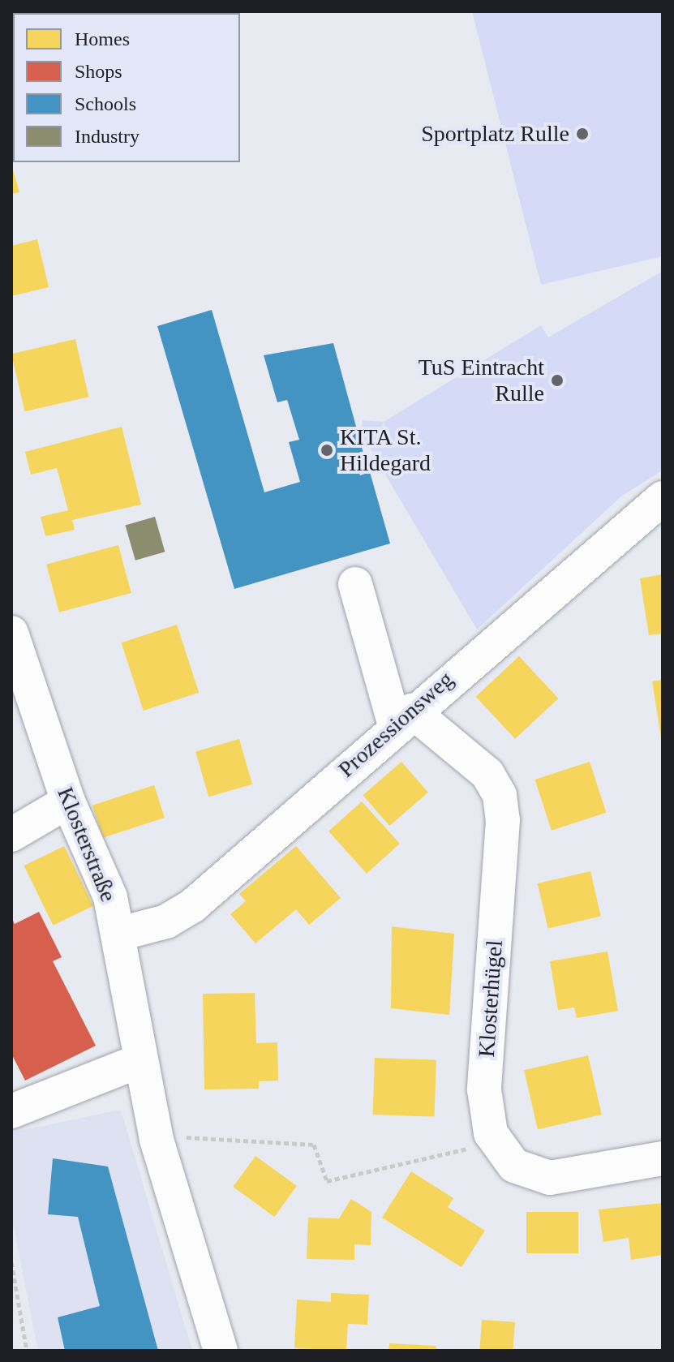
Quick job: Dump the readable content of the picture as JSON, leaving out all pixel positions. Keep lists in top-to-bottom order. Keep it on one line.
{"streets":{"street":["Prozessionsweg","Klosterstraße","Klosterhügel"]},"crossings":[["Prozessionsweg","Klosterstraße"],["Prozessionsweg","Klosterhügel"]],"places":["Sportplatz Rulle","TuS Eintracht Rulle","KITA St. Hildegard"],"legend":["Homes","Shops","Schools","Industry"]}
